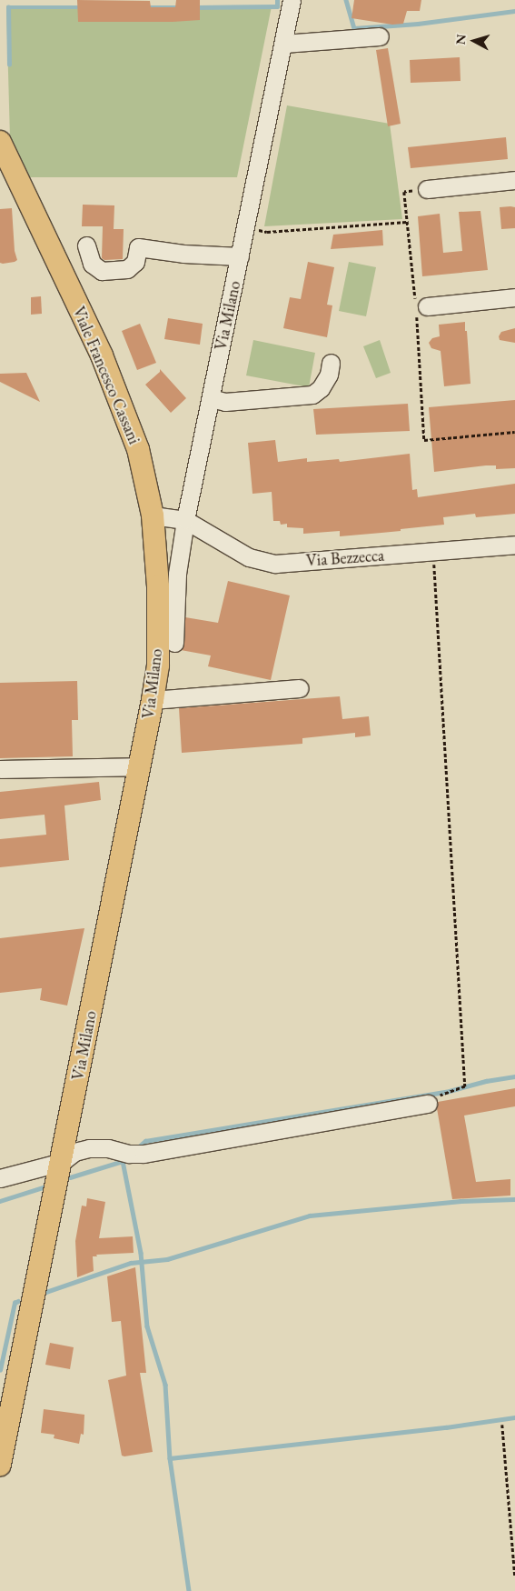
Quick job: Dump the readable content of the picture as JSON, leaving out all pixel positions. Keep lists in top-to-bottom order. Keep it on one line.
{"streets":{"main road":["Via Milano","Viale Francesco Cassani"],"street":["Via Bezzecca"]},"crossings":[["Via Milano","Viale Francesco Cassani"],["Via Milano","Via Bezzecca"]],"north":"left"}
